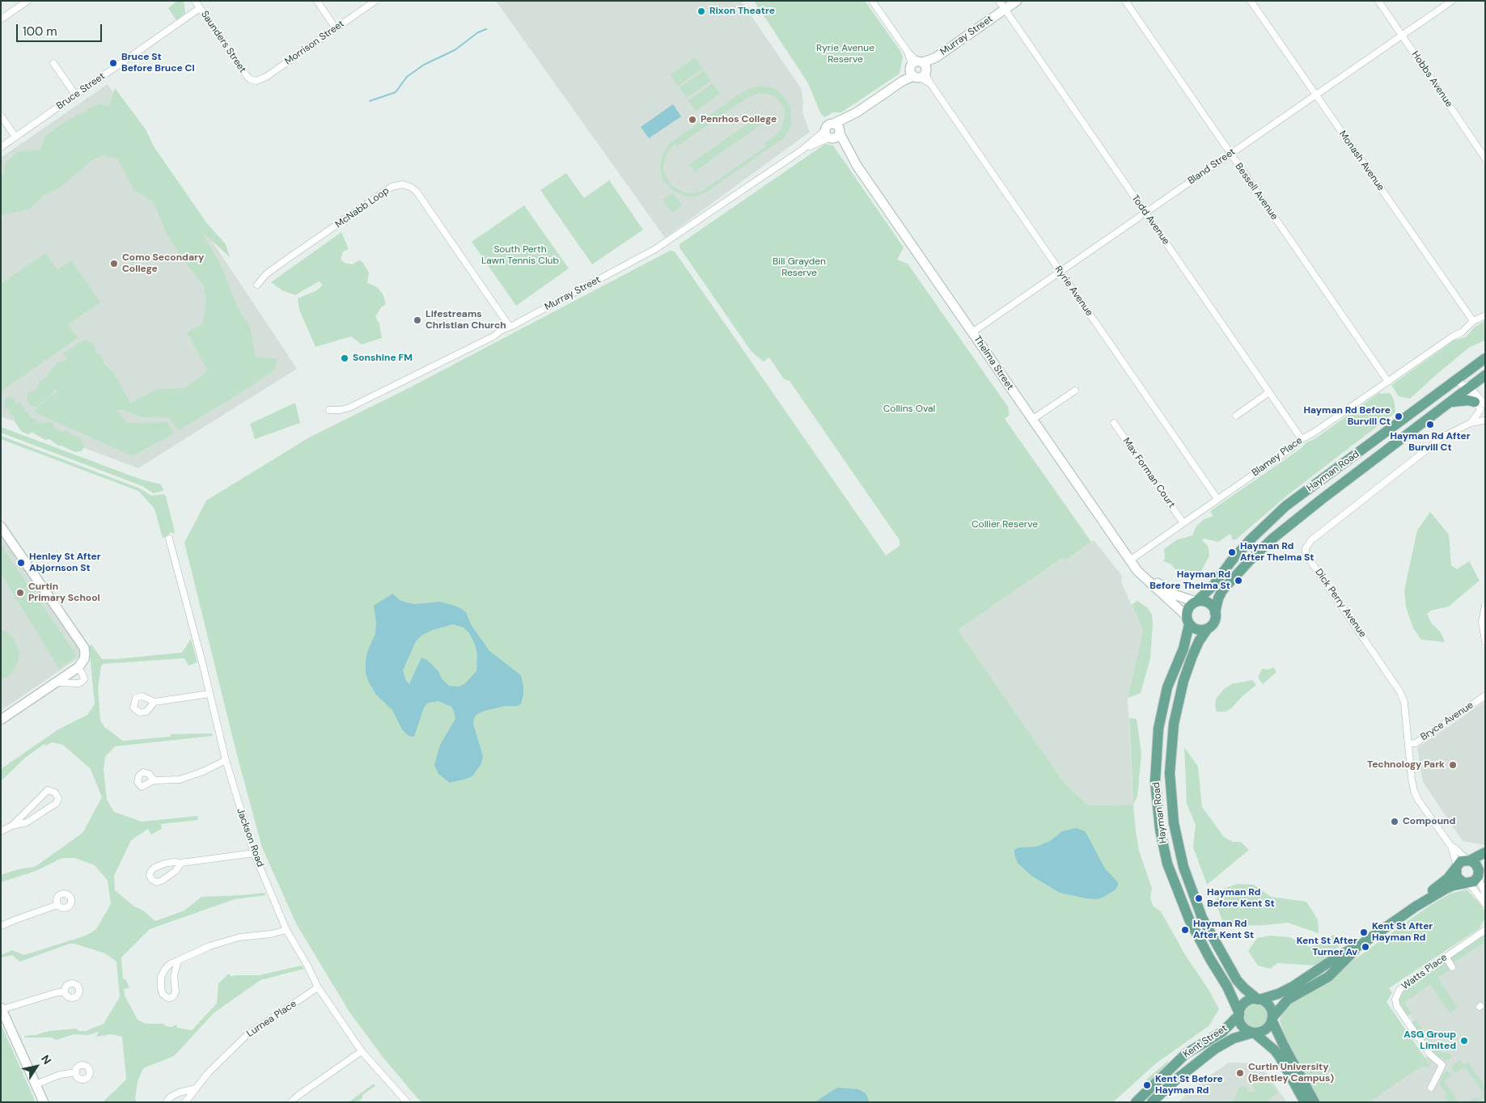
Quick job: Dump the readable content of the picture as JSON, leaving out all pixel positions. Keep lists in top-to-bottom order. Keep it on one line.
{"streets":{"main road":["Murray Street","Thelma Street","Hayman Road","Kent Street"],"street":["Saunders Street","Morrison Street","Hobbs Avenue","Bruce Street","Monash Avenue","Bland Street","Bessell Avenue","McNabb Loop","Todd Avenue","Ryrie Avenue","Blamey Place","Max Forman Court","Dick Perry Avenue","Bryce Avenue","Jackson Road","Watts Place","Lurnea Place"]},"crossings":[["Murray Street","McNabb Loop"],["Murray Street","Todd Avenue"],["Murray Street","Ryrie Avenue"],["Murray Street","Thelma Street"],["Saunders Street","Morrison Street"],["Saunders Street","Bruce Street"],["Hobbs Avenue","Bland Street"],["Monash Avenue","Bland Street"],["Monash Avenue","Blamey Place"],["Bland Street","Bessell Avenue"],["Bland Street","Todd Avenue"],["Bland Street","Ryrie Avenue"],["Bland Street","Thelma Street"],["Bessell Avenue","Blamey Place"],["Todd Avenue","Blamey Place"],["Ryrie Avenue","Blamey Place"],["Thelma Street","Blamey Place"],["Thelma Street","Hayman Road"],["Blamey Place","Max Forman Court"],["Hayman Road","Kent Street"],["Dick Perry Avenue","Bryce Avenue"],["Jackson Road","Lurnea Place"]],"parks":["Ryrie Avenue Reserve","South Perth Lawn Tennis Club","Bill Grayden Reserve","Collins Oval","Collier Reserve"],"places":["Rixon Theatre","Bruce St Before Bruce Cl","Penrhos College","Como Secondary College","Lifestreams Christian Church","Sonshine FM","Hayman Rd Before Burvill Ct","Hayman Rd After Burvill Ct","Hayman Rd After Thelma St","Henley St After Abjornson St","Hayman Rd Before Thelma St","Curtin Primary School","Technology Park","Compound","Hayman Rd Before Kent St","Hayman Rd After Kent St","Kent St After Hayman Rd","Kent St After Turner Av","ASG Group Limited","Curtin University (Bentley Campus)","Kent St Before Hayman Rd"],"scale_bar":"100 m","north":"top right"}
